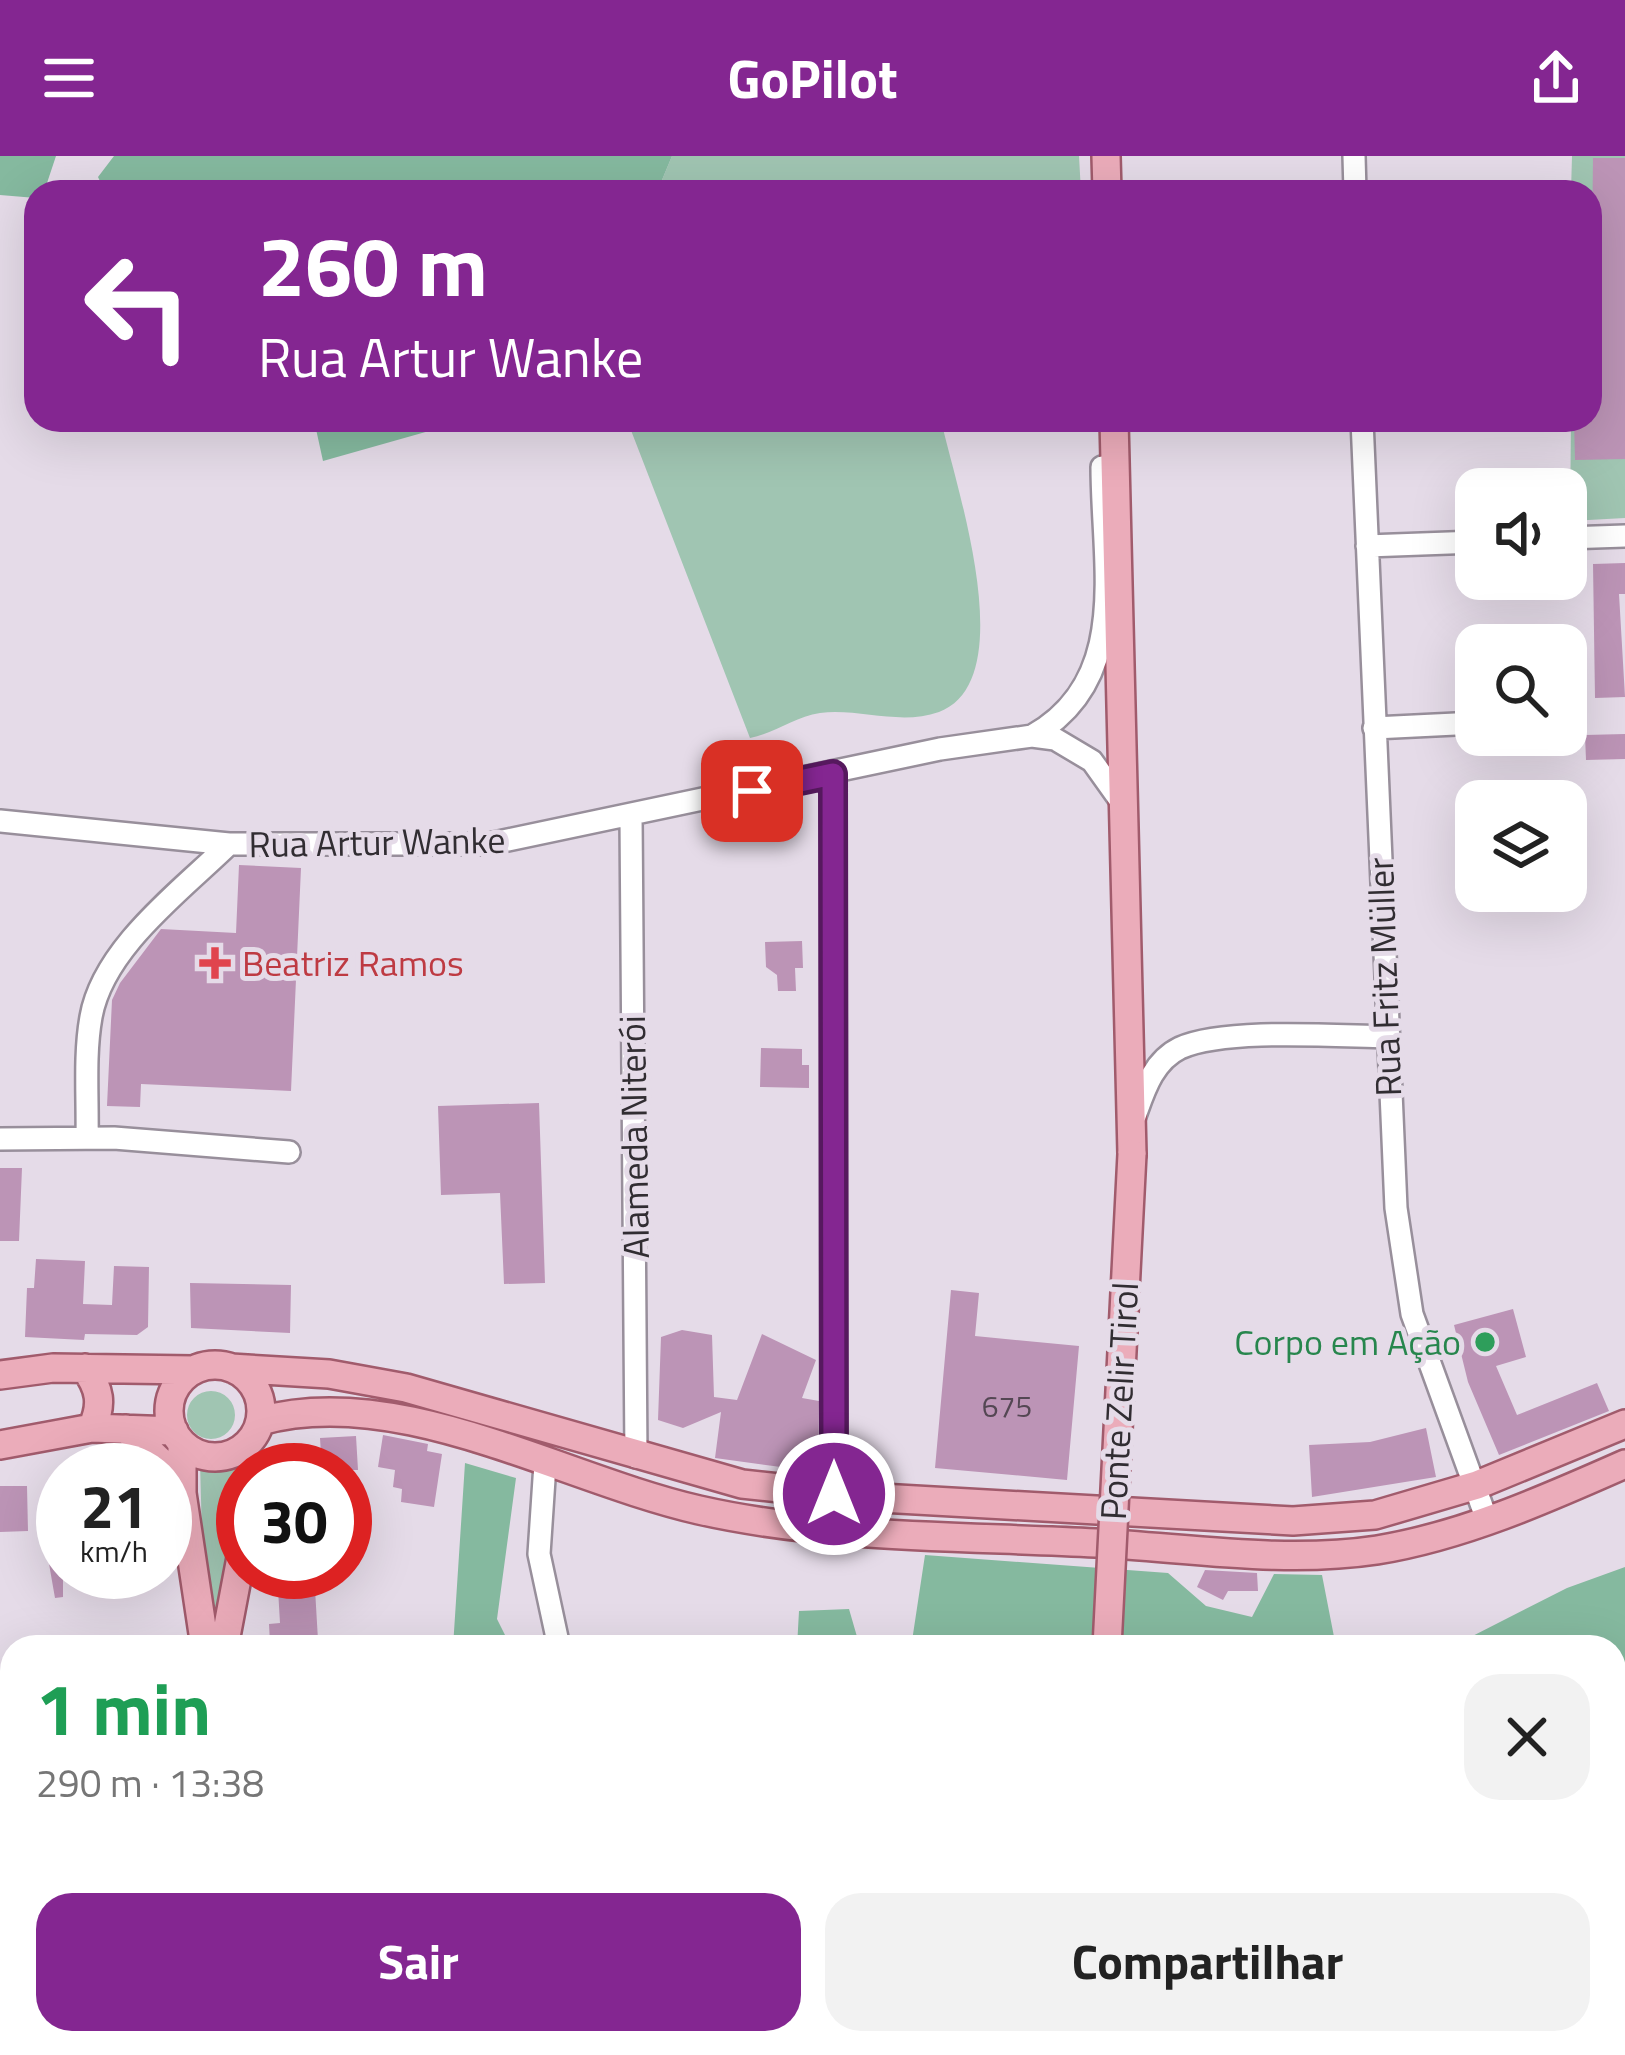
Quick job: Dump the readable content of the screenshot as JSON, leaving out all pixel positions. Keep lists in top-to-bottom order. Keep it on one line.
{"streets":{"main road":["Ponte Zelir Tirol"],"street":["Rua Artur Wanke","Rua Fritz Müller","Alameda Niterói"]},"crossings":[["Rua Artur Wanke","Alameda Niterói"],["Rua Artur Wanke","Ponte Zelir Tirol"]],"places":{"health":["Beatriz Ramos"],"other":["Corpo em Ação"]},"house_numbers":["675"],"page":{"header":"GoPilot","turn":["260 m","Rua Artur Wanke"],"speed":"21 km/h","limit":"30","heading":["1 min","290 m · 13:38"],"buttons":["Sair","Compartilhar"]}}
